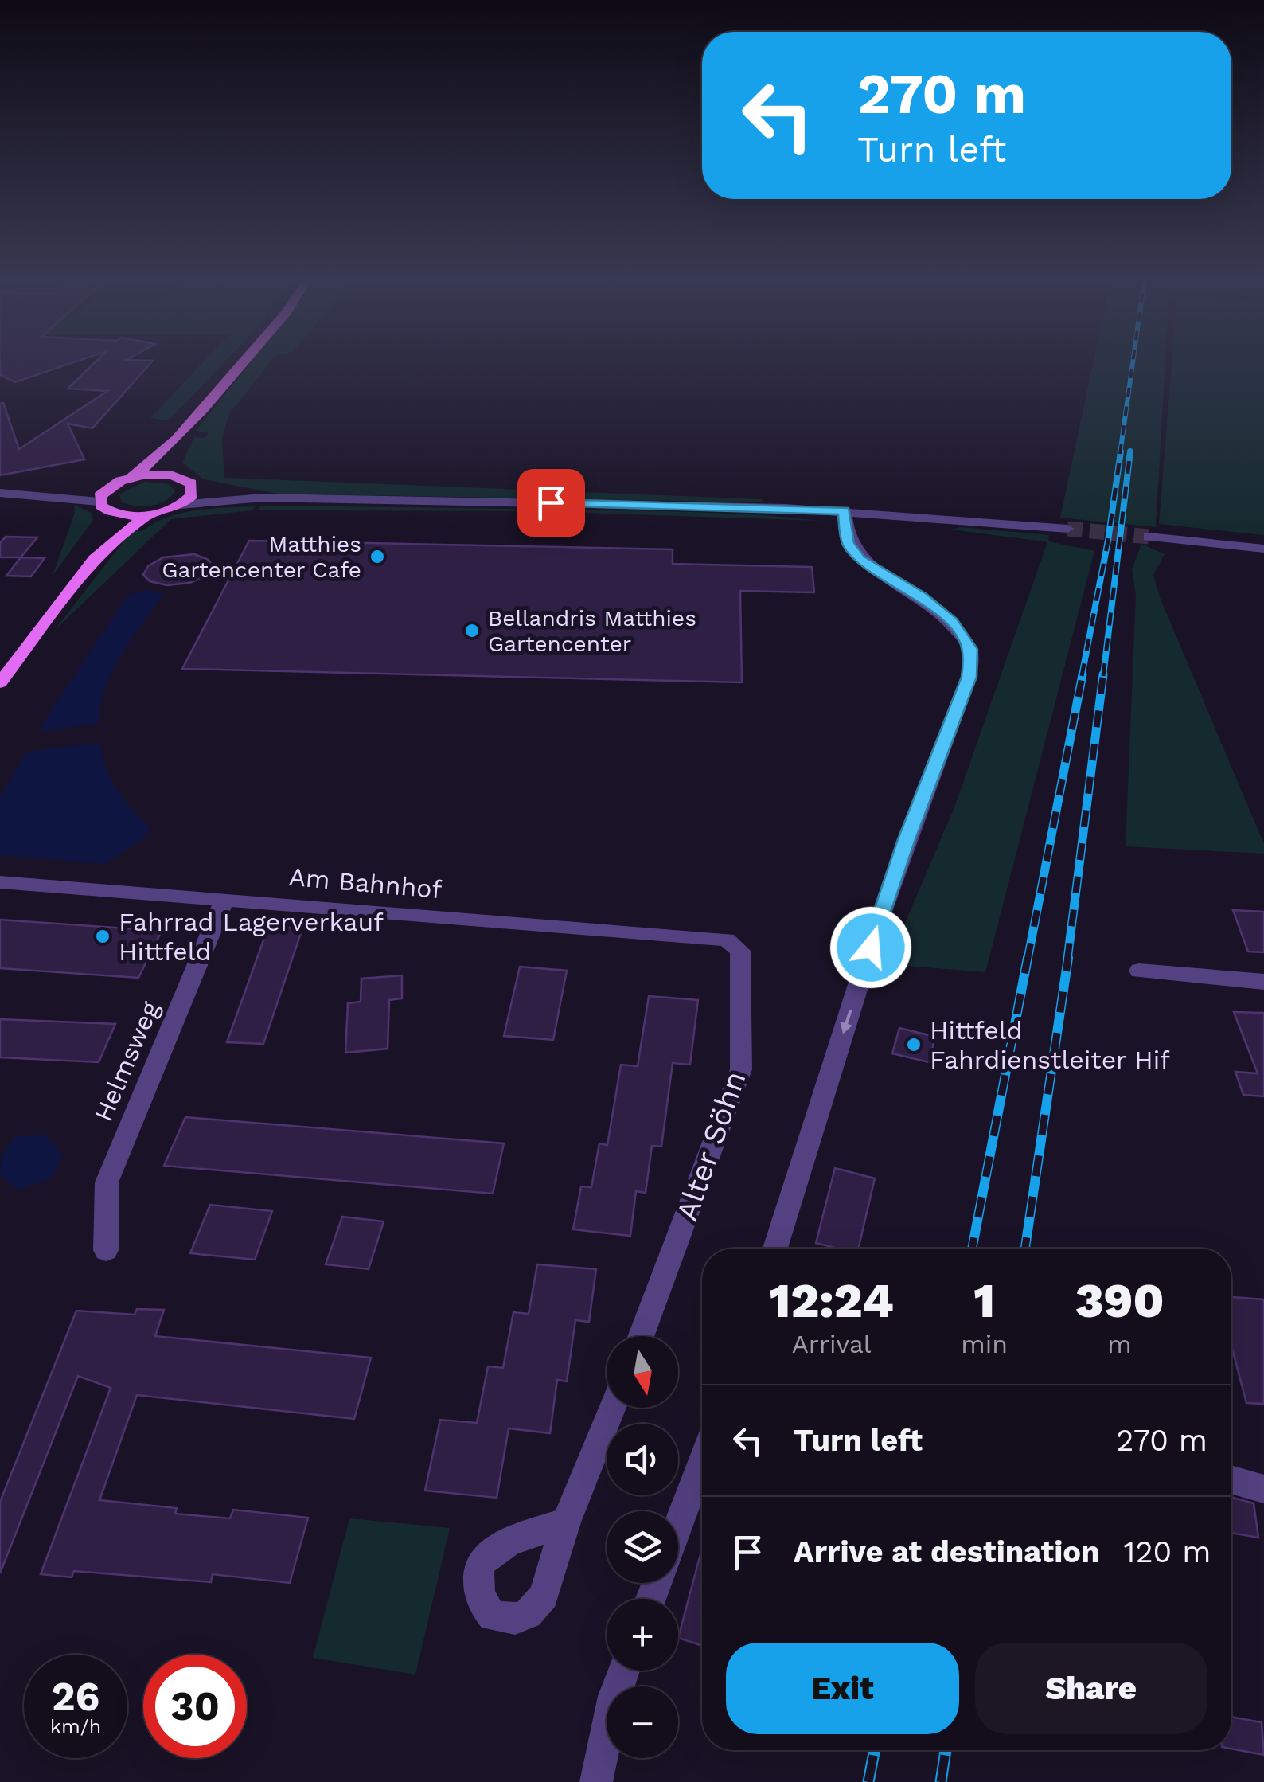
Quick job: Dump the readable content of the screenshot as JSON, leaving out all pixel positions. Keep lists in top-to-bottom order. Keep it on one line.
{"streets":{"street":["Am Bahnhof","Helmsweg","Alter Söhn"]},"crossings":[["Am Bahnhof","Helmsweg"],["Am Bahnhof","Alter Söhn"]],"places":["Matthies Gartencenter Cafe","Bellandris Matthies Gartencenter","Fahrrad Lagerverkauf Hittfeld","Hittfeld Fahrdienstleiter Hif"],"north":"bottom","page":{"turn":["270 m","Turn left"],"eta":["12:24","Arrival","1","min","390","m"],"map_buttons":["+","−"],"list":[{"name":"Turn left","value":"270 m"},{"name":"Arrive at destination","value":"120 m"}],"buttons":["Exit","Share"],"speed":"26 km/h","limit":"30"}}
